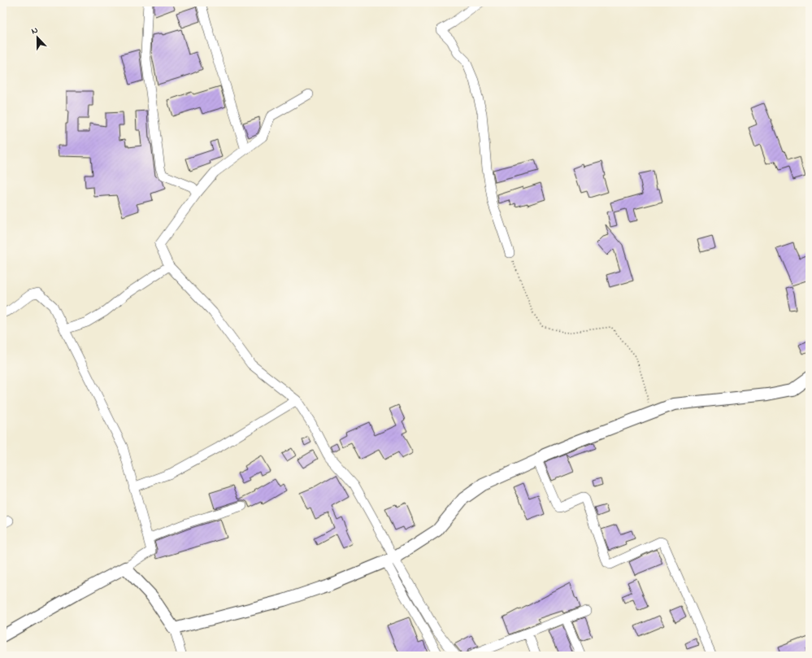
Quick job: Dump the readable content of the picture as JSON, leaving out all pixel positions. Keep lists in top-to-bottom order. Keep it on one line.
{"north":"top"}
